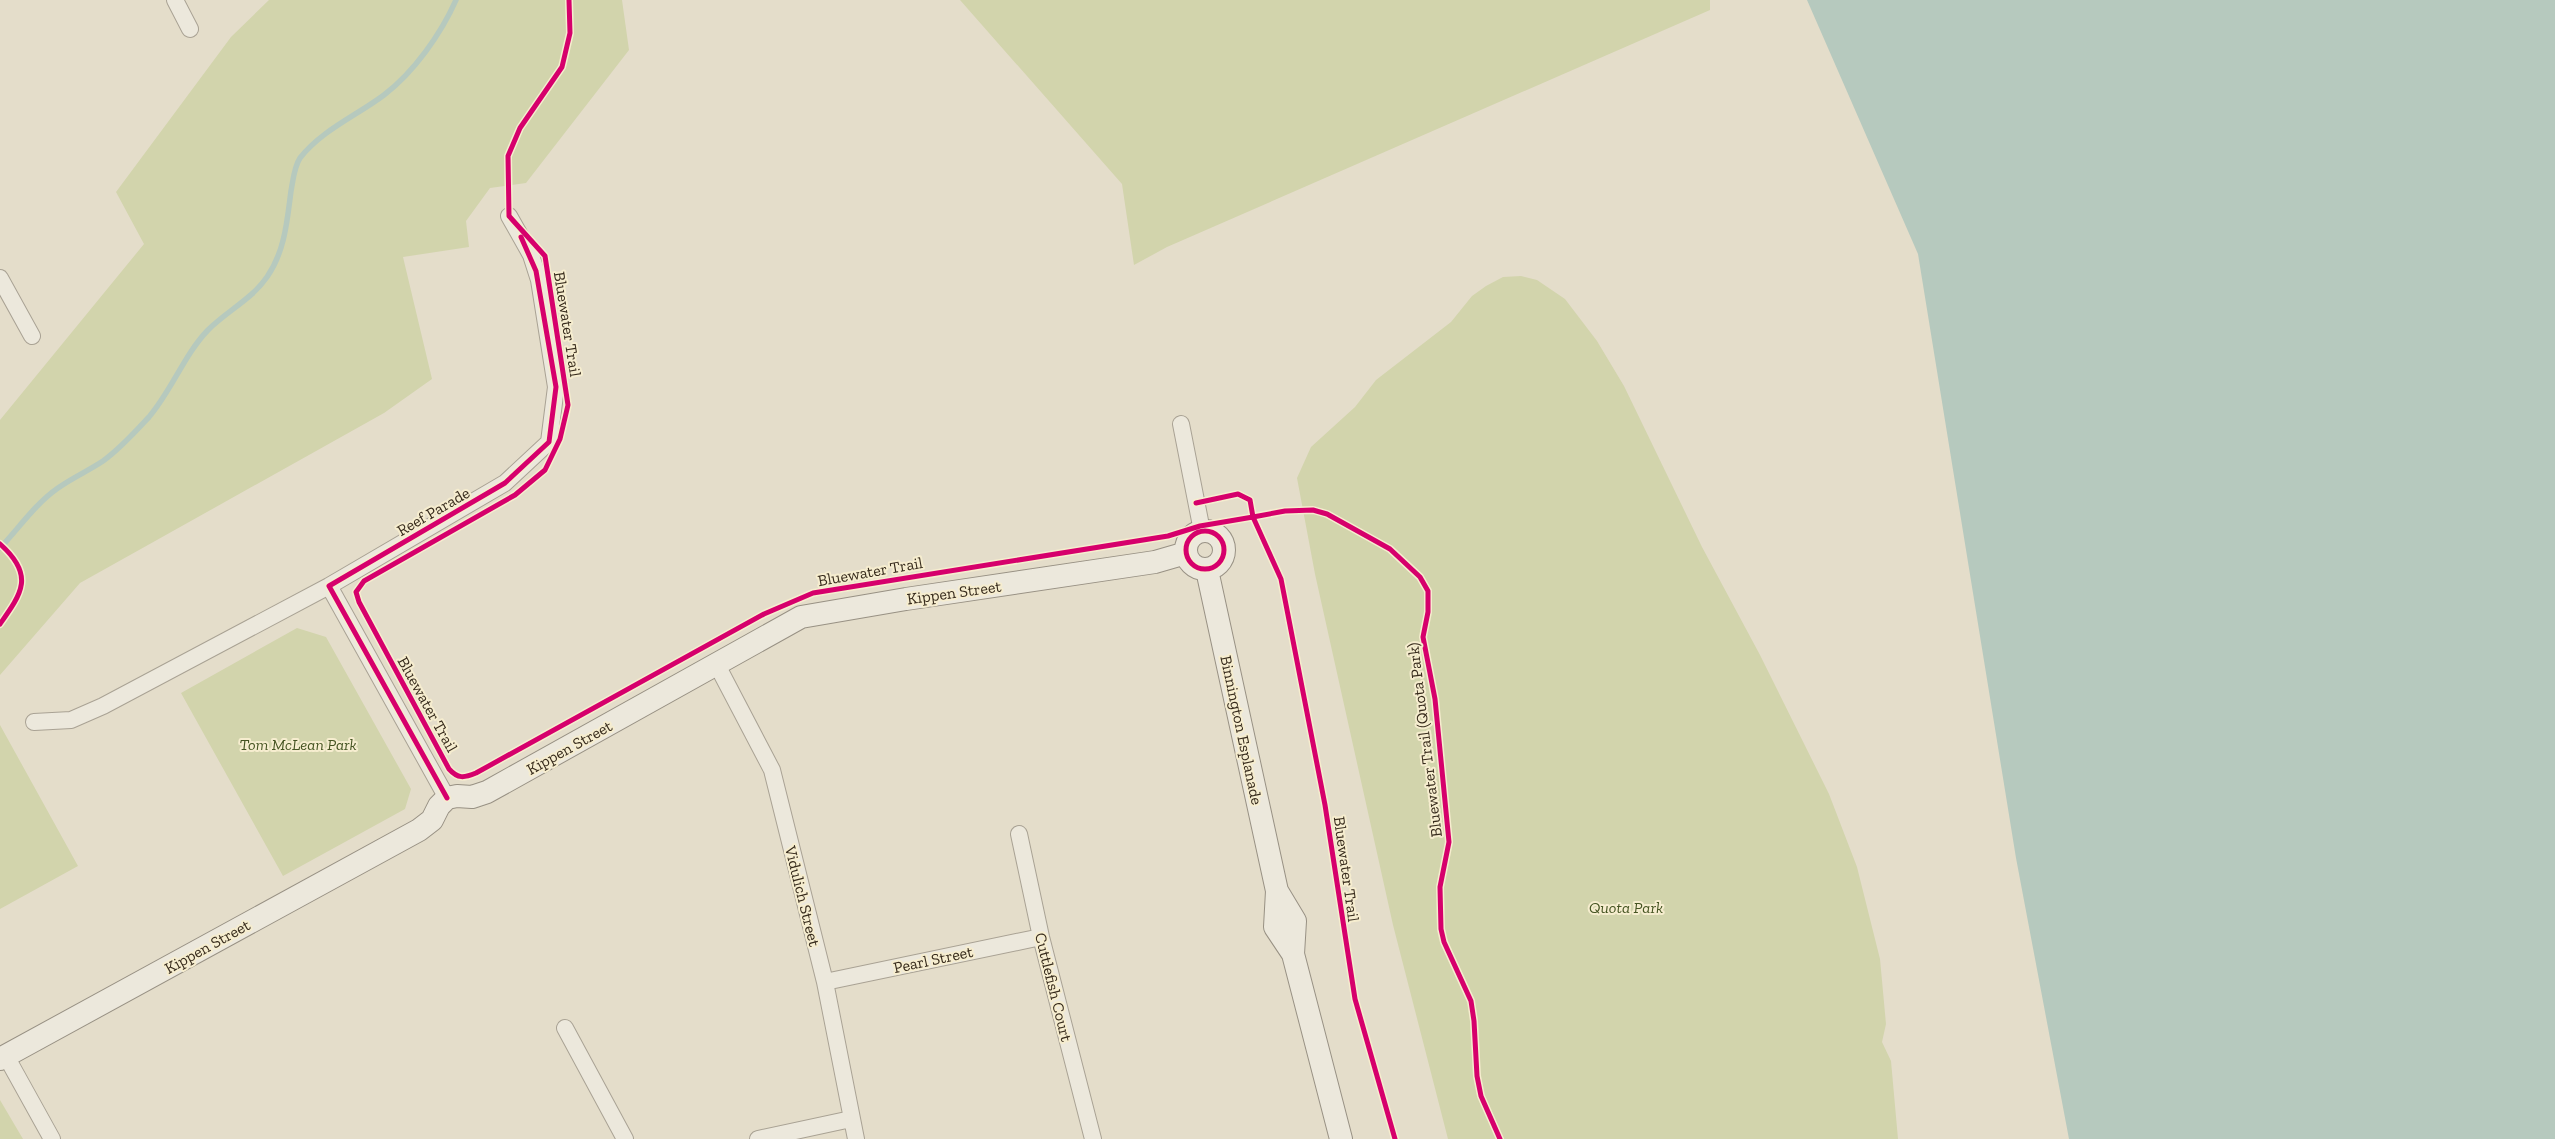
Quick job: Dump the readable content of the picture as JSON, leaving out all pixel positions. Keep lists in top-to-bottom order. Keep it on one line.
{"streets":{"street":["Reef Parade","Kippen Street","Binnington Esplanade","Vidulich Street","Pearl Street","Cuttlefish Court"],"cycle path":["Bluewater Trail","Bluewater Trail (Quota Park)"]},"crossings":[["Kippen Street","Binnington Esplanade"],["Kippen Street","Vidulich Street"],["Vidulich Street","Pearl Street"],["Pearl Street","Cuttlefish Court"]],"parks":["Tom McLean Park","Quota Park"]}
